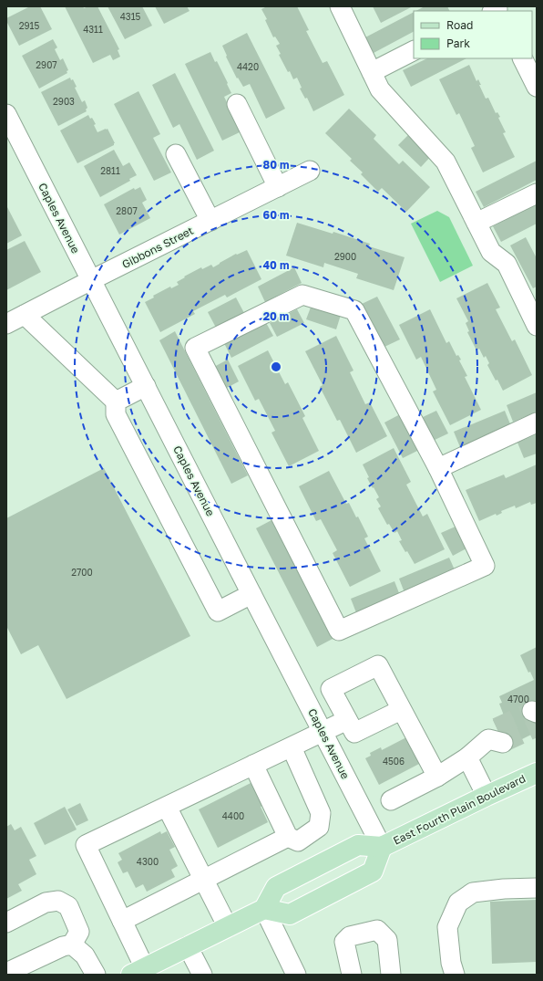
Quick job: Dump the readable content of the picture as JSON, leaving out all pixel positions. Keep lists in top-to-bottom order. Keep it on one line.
{"streets":{"main road":["East Fourth Plain Boulevard"],"street":["Caples Avenue","Gibbons Street"]},"crossings":[["Caples Avenue","Gibbons Street"],["Caples Avenue","East Fourth Plain Boulevard"]],"house_numbers":["4315","2915","4311","2907","4420","2903","2811","2807","2900","2700","4700","4506","4400","4300"],"legend":["Road","Park"],"rings":["80 m","60 m","40 m","20 m"]}
